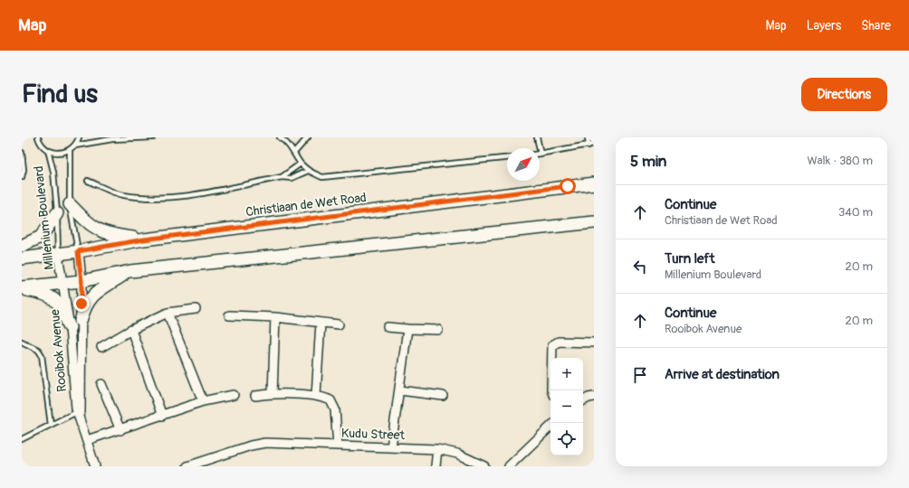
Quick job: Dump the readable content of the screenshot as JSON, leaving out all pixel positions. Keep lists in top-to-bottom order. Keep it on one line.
{"streets":{"main road":["Christiaan de Wet Road"],"street":["Millenium Boulevard","Rooibok Avenue","Kudu Street"]},"crossings":[["Christiaan de Wet Road","Millenium Boulevard"],["Millenium Boulevard","Rooibok Avenue"]],"north":"top right","page":{"header":"Map","nav":["Map","Layers","Share"],"buttons":"Directions","title":"Find us","heading":["5 min","Walk · 380 m"],"list":[["Continue","Christiaan de Wet Road","340 m"],["Turn left","Millenium Boulevard","20 m"],["Continue","Rooibok Avenue","20 m"],"Arrive at destination"],"map_buttons":["+","−"]}}
